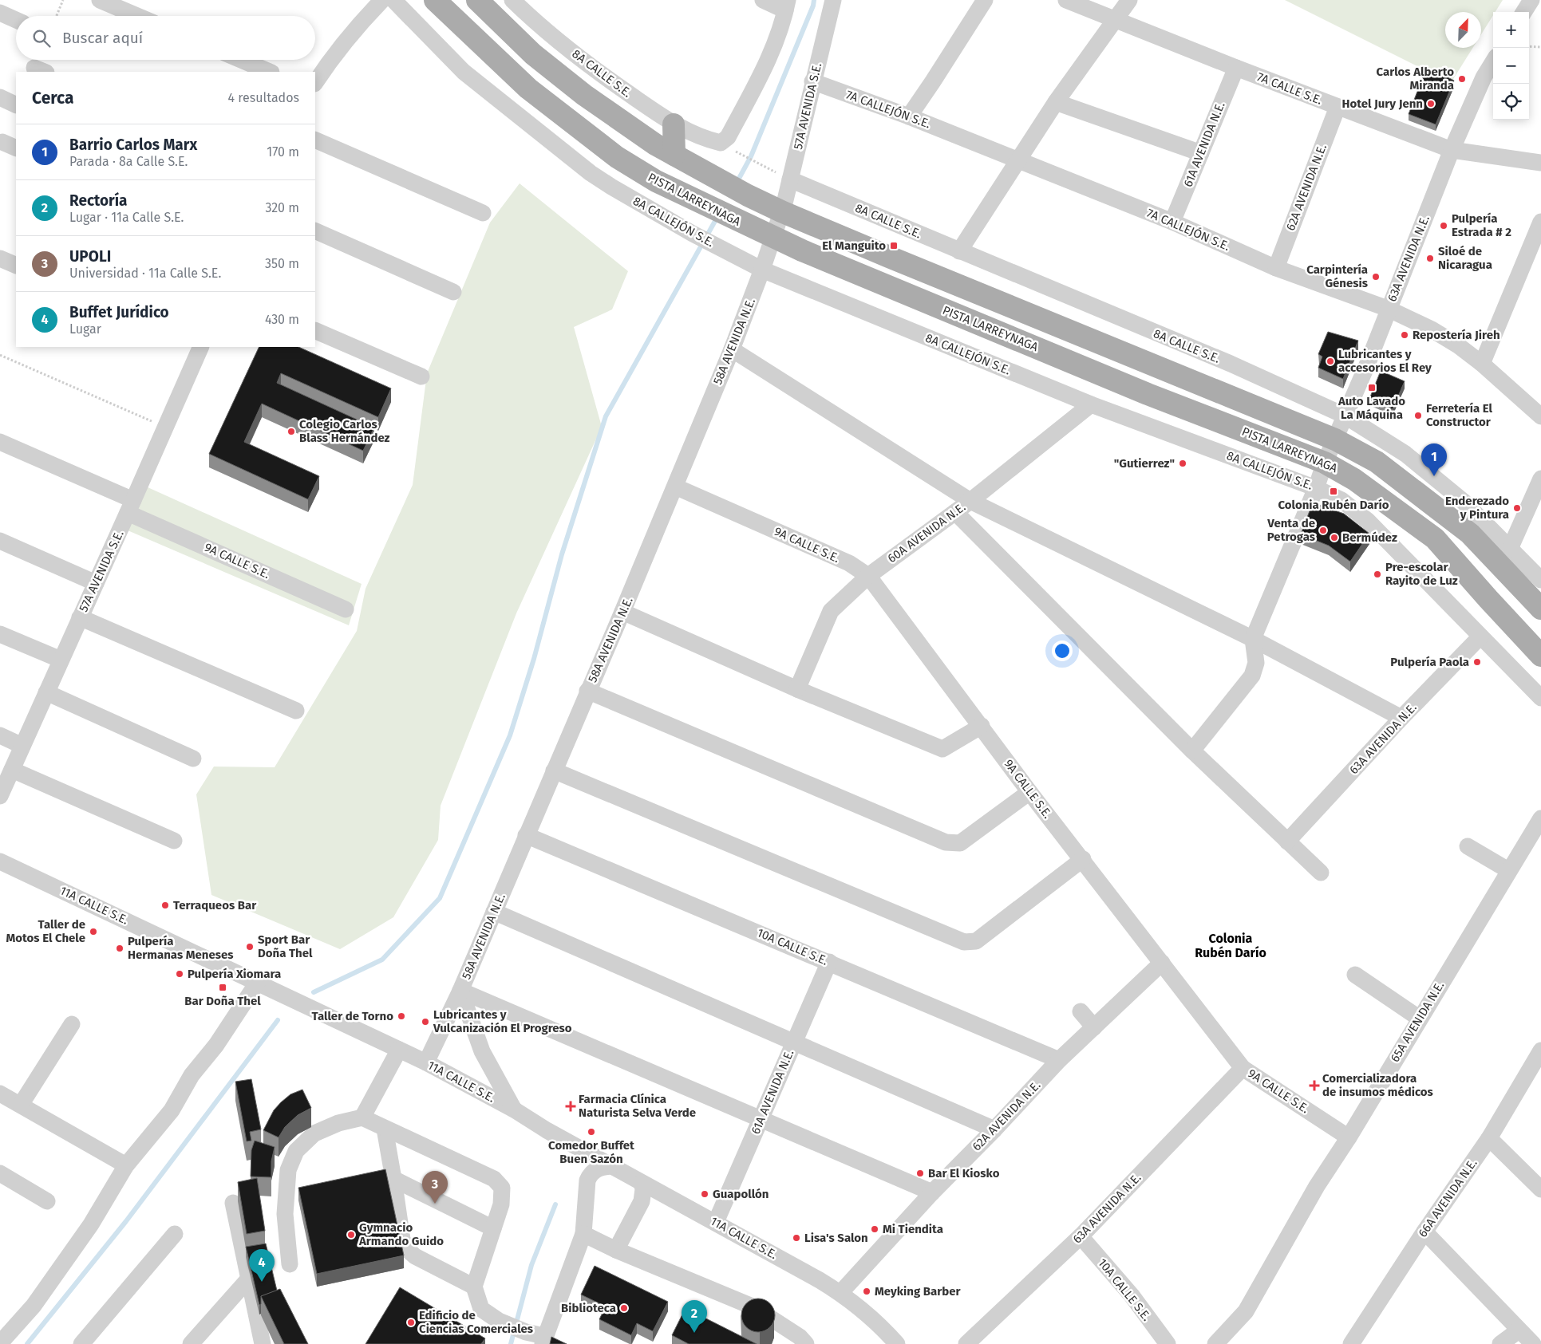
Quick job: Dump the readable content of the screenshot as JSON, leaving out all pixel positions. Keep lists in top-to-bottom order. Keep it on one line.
{"streets":{"main road":["PISTA LARREYNAGA"],"street":["8A CALLE S.E.","7A CALLE S.E.","57A AVENIDA S.E.","7A CALLEJÓN S.E.","61A AVENIDA N.E.","62A AVENIDA N.E.","8A CALLEJÓN S.E.","63A AVENIDA N.E.","58A AVENIDA N.E.","60A AVENIDA N.E.","9A CALLE S.E.","11A CALLE S.E.","10A CALLE S.E.","65A AVENIDA N.E.","66A AVENIDA N.E."]},"crossings":[["8A CALLE S.E.","57A AVENIDA S.E."],["8A CALLE S.E.","63A AVENIDA N.E."],["7A CALLE S.E.","61A AVENIDA N.E."],["7A CALLE S.E.","62A AVENIDA N.E."],["7A CALLE S.E.","63A AVENIDA N.E."],["57A AVENIDA S.E.","7A CALLEJÓN S.E."],["57A AVENIDA S.E.","58A AVENIDA N.E."],["57A AVENIDA S.E.","9A CALLE S.E."],["7A CALLEJÓN S.E.","61A AVENIDA N.E."],["7A CALLEJÓN S.E.","62A AVENIDA N.E."],["7A CALLEJÓN S.E.","63A AVENIDA N.E."],["61A AVENIDA N.E.","11A CALLE S.E."],["61A AVENIDA N.E.","10A CALLE S.E."],["62A AVENIDA N.E.","9A CALLE S.E."],["62A AVENIDA N.E.","11A CALLE S.E."],["62A AVENIDA N.E.","10A CALLE S.E."],["PISTA LARREYNAGA","63A AVENIDA N.E."],["PISTA LARREYNAGA","58A AVENIDA N.E."],["8A CALLEJÓN S.E.","63A AVENIDA N.E."],["8A CALLEJÓN S.E.","58A AVENIDA N.E."],["8A CALLEJÓN S.E.","60A AVENIDA N.E."],["63A AVENIDA N.E.","9A CALLE S.E."],["63A AVENIDA N.E.","10A CALLE S.E."],["58A AVENIDA N.E.","9A CALLE S.E."],["58A AVENIDA N.E.","11A CALLE S.E."],["58A AVENIDA N.E.","10A CALLE S.E."],["60A AVENIDA N.E.","9A CALLE S.E."],["9A CALLE S.E.","65A AVENIDA N.E."]],"districts":["Colonia Rubén Darío"],"places":{"other":["Carlos Alberto Miranda","Hotel Jury Jenn","Pulpería Estrada # 2","Siloé de Nicaragua","Carpintería Génesis","Repostería Jireh","Lubricantes y accesorios El Rey","Ferretería El Constructor","Colegio Carlos Blass Hernández","\"Gutierrez\"","Enderezado y Pintura","Venta de Petrogas","Bermúdez","Pre-escolar Rayito de Luz","Pulpería Paola","Terraqueos Bar","Taller de Motos El Chele","Sport Bar Doña Thel","Pulpería Hermanas Meneses","Pulpería Xiomara","Taller de Torno","Lubricantes y Vulcanización El Progreso","Comedor Buffet Buen Sazón","Bar El Kiosko","Guapollón","Mi Tiendita","Gymnacio Armando Guido","Lisa's Salon","Meyking Barber","Biblioteca","Edificio de Ciencias Comerciales"],"transit":["El Manguito","Auto Lavado La Máquina","Colonia Rubén Darío","Bar Doña Thel"],"health":["Comercializadora de insumos médicos","Farmacia Clínica Naturista Selva Verde"]},"north":"top right","page":{"map_buttons":["+","−"],"search":"Buscar aquí","heading":["Cerca","4 resultados"],"list":[{"mark":"1","name":"Barrio Carlos Marx","note":"Parada · 8a Calle S.E.","value":"170 m"},{"mark":"2","name":"Rectoría","note":"Lugar · 11a Calle S.E.","value":"320 m"},{"mark":"3","name":"UPOLI","note":"Universidad · 11a Calle S.E.","value":"350 m"},{"mark":"4","name":"Buffet Jurídico","note":"Lugar","value":"430 m"}],"pins":["1","3","4","2"]}}
